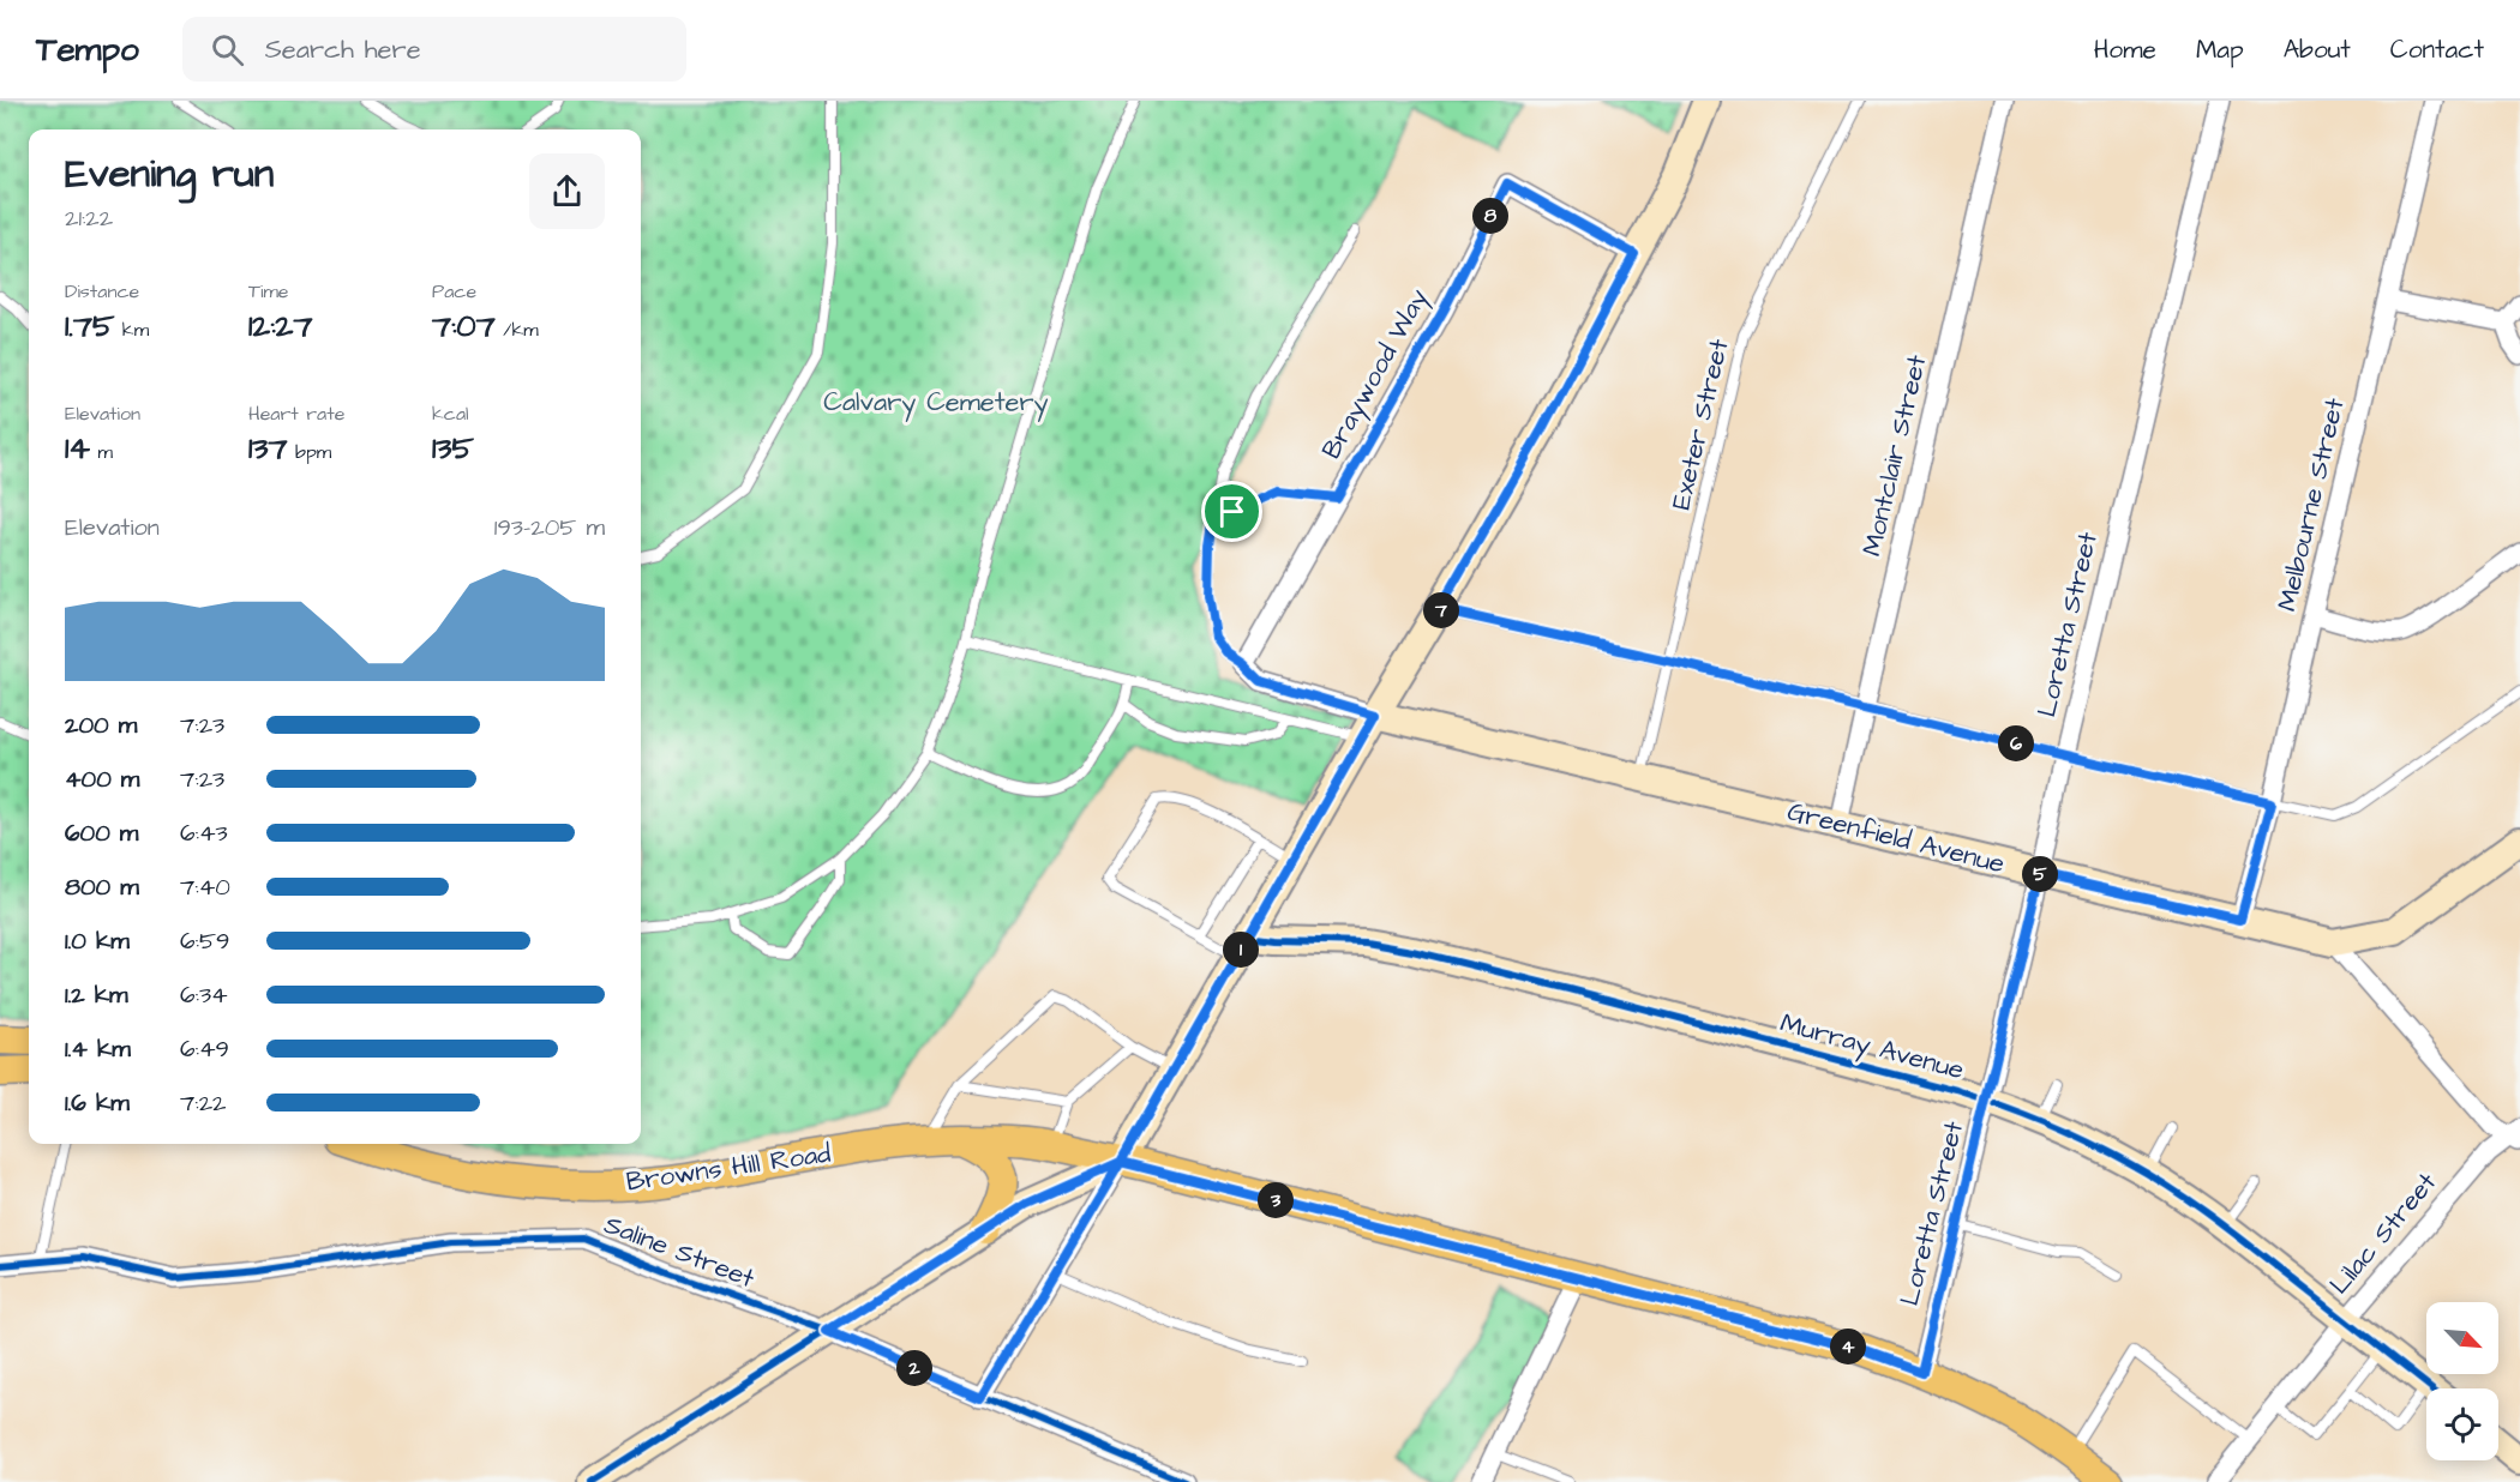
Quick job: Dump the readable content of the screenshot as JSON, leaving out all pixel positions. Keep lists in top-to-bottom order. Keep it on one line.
{"streets":{"main road":["Greenfield Avenue","Murray Avenue","Browns Hill Road"],"street":["Braywood Way","Montclair Street","Melbourne Street","Loretta Street","Lilac Street","Saline Street"],"lane":["Exeter Street"]},"crossings":[["Exeter Street","Greenfield Avenue"],["Montclair Street","Greenfield Avenue"],["Melbourne Street","Greenfield Avenue"],["Loretta Street","Greenfield Avenue"],["Loretta Street","Murray Avenue"],["Loretta Street","Browns Hill Road"],["Murray Avenue","Lilac Street"]],"parks":["Calvary Cemetery"],"north":"bottom right","page":{"header":"Tempo","search":"Search here","nav":["Home","Map","About","Contact"],"heading":["Evening run","21:22"],"pins":["8","7","6","5","1","3","4","2"],"stats":[["Distance","1.75 km"],["Time","12:27"],["Pace","7:07 /km"],["Elevation","14 m"],["Heart rate","137 bpm"],["kcal","135"]],"chart":["Elevation","193–205 m"],"list":[{"name":"200 m","note":"7:23"},{"name":"400 m","note":"7:23"},{"name":"600 m","note":"6:43"},{"name":"800 m","note":"7:40"},{"name":"1.0 km","note":"6:59"},{"name":"1.2 km","note":"6:34"},{"name":"1.4 km","note":"6:49"},{"name":"1.6 km","note":"7:22"}]}}
